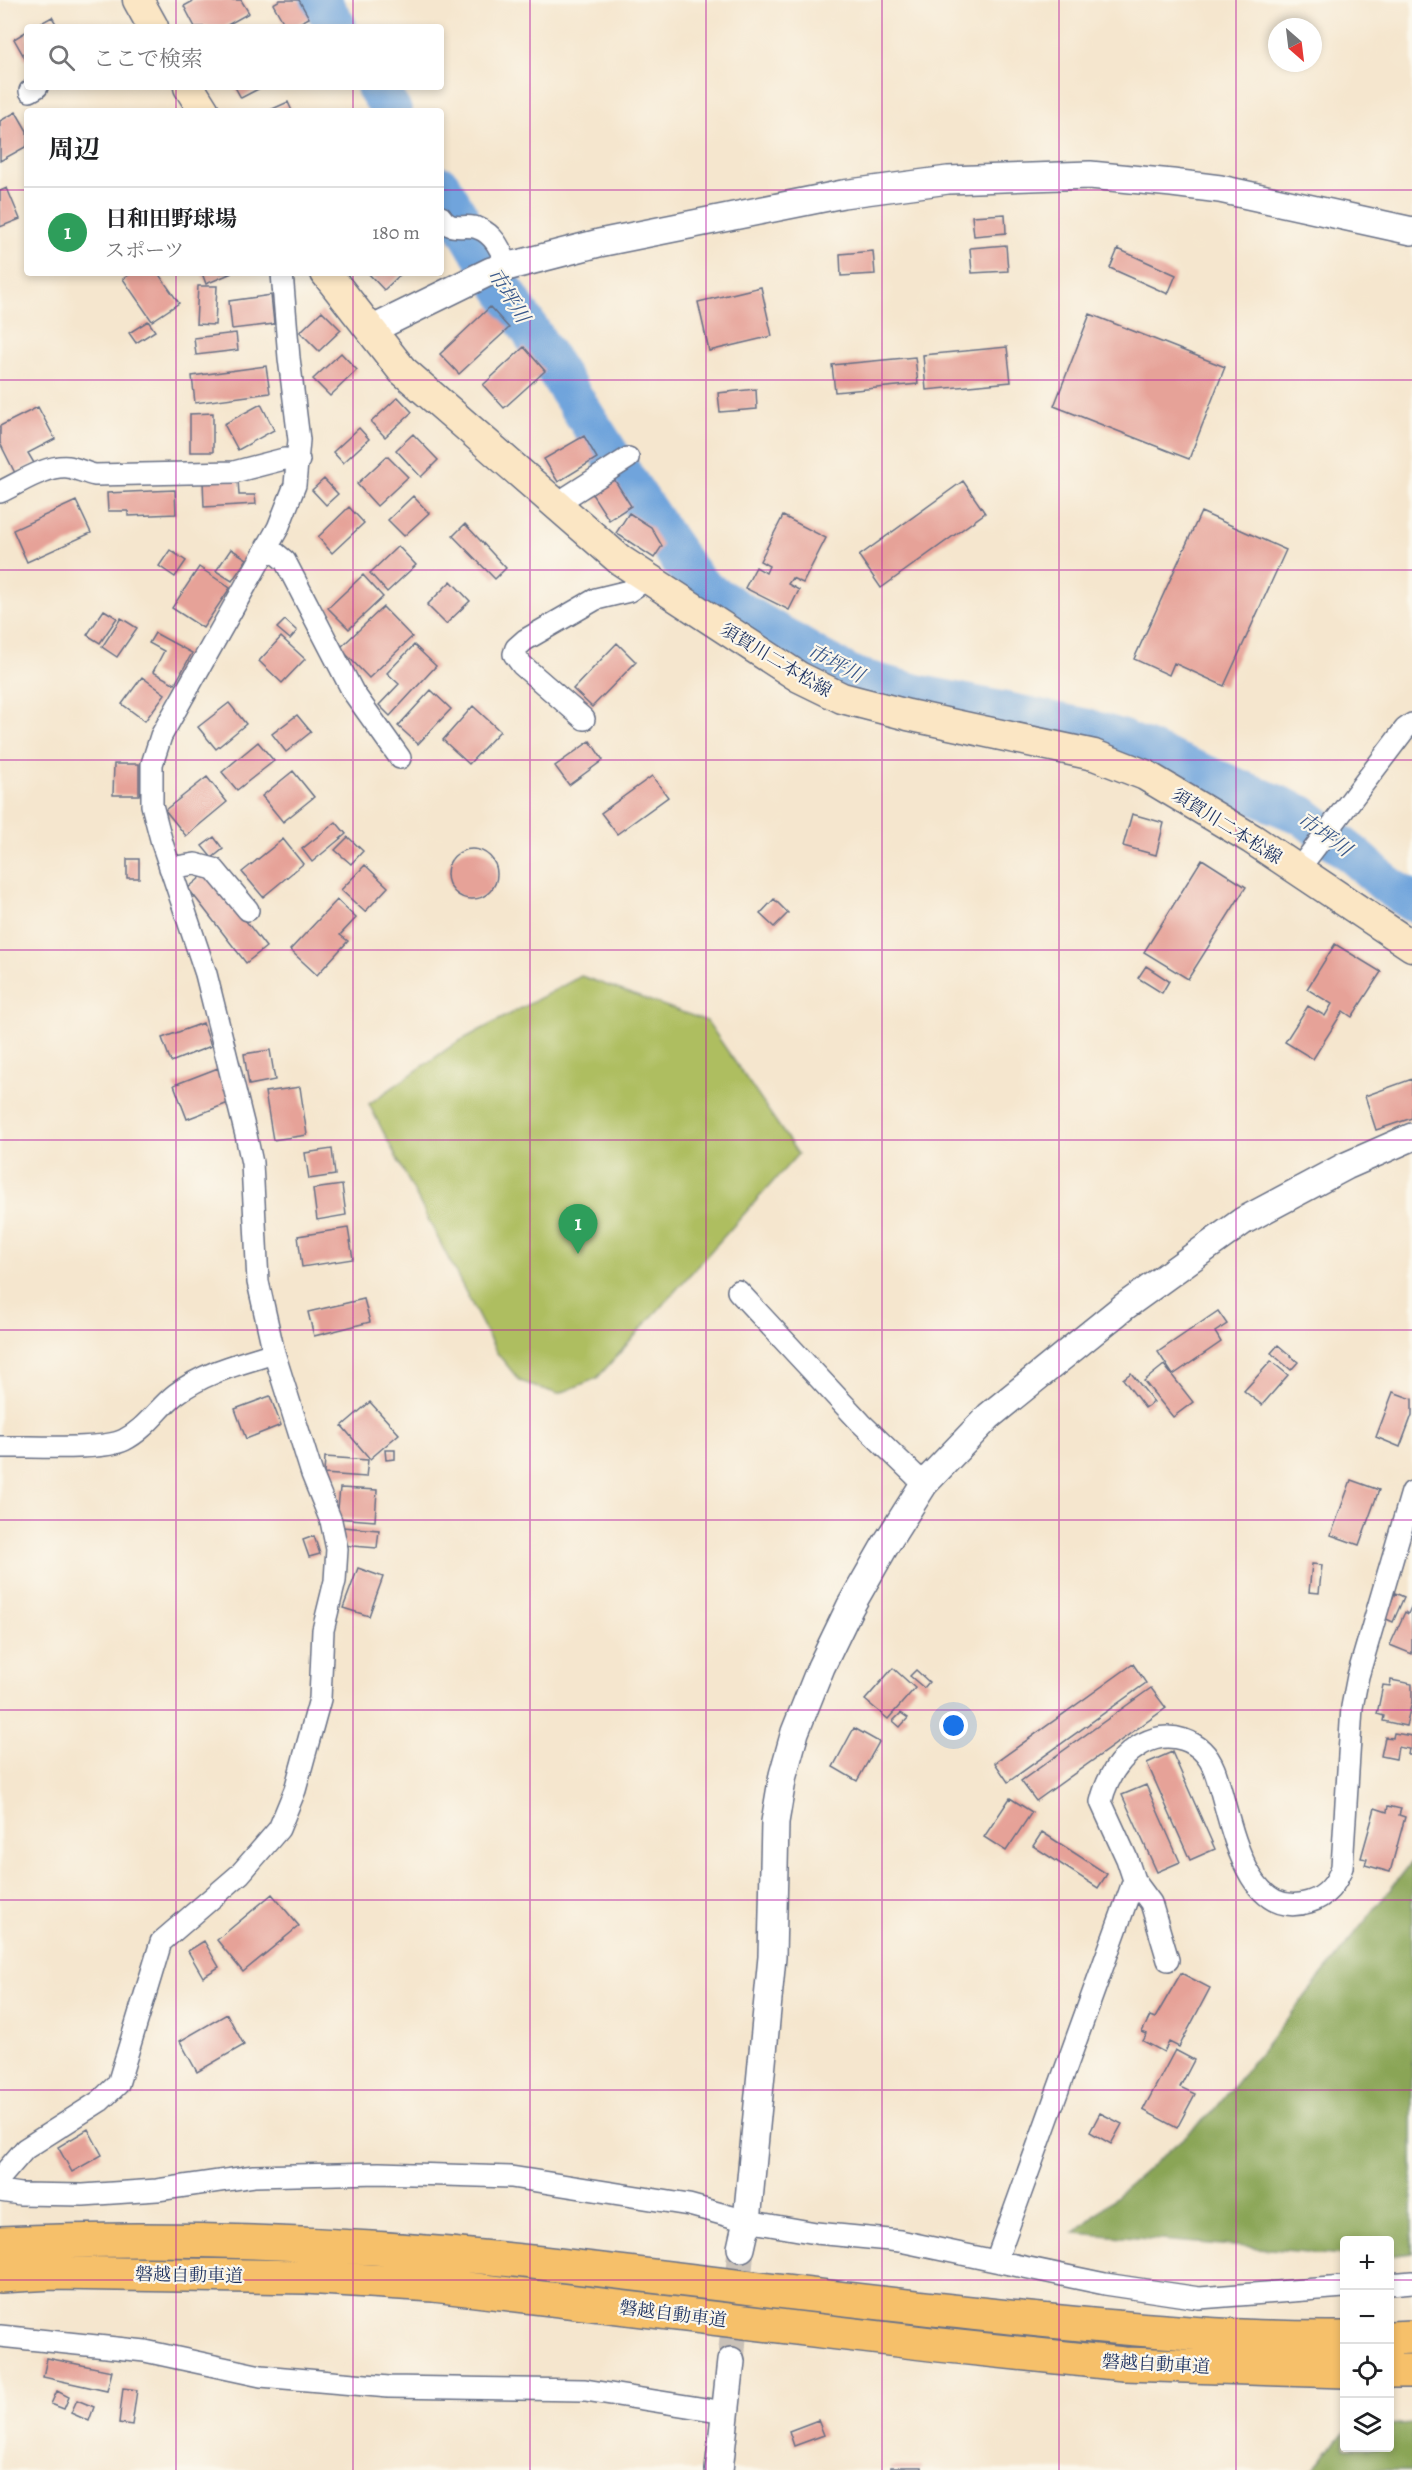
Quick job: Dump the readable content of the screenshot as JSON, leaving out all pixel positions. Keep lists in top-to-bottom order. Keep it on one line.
{"streets":{"highway":["磐越自動車道"],"main road":["須賀川二本松線"]},"water":["市坪川"],"north":"bottom right","page":{"search":"ここで検索","heading":"周辺","list":[{"mark":"1","name":"日和田野球場","note":"スポーツ","value":"180 m"}],"pins":"1","map_buttons":["+","−"]}}
